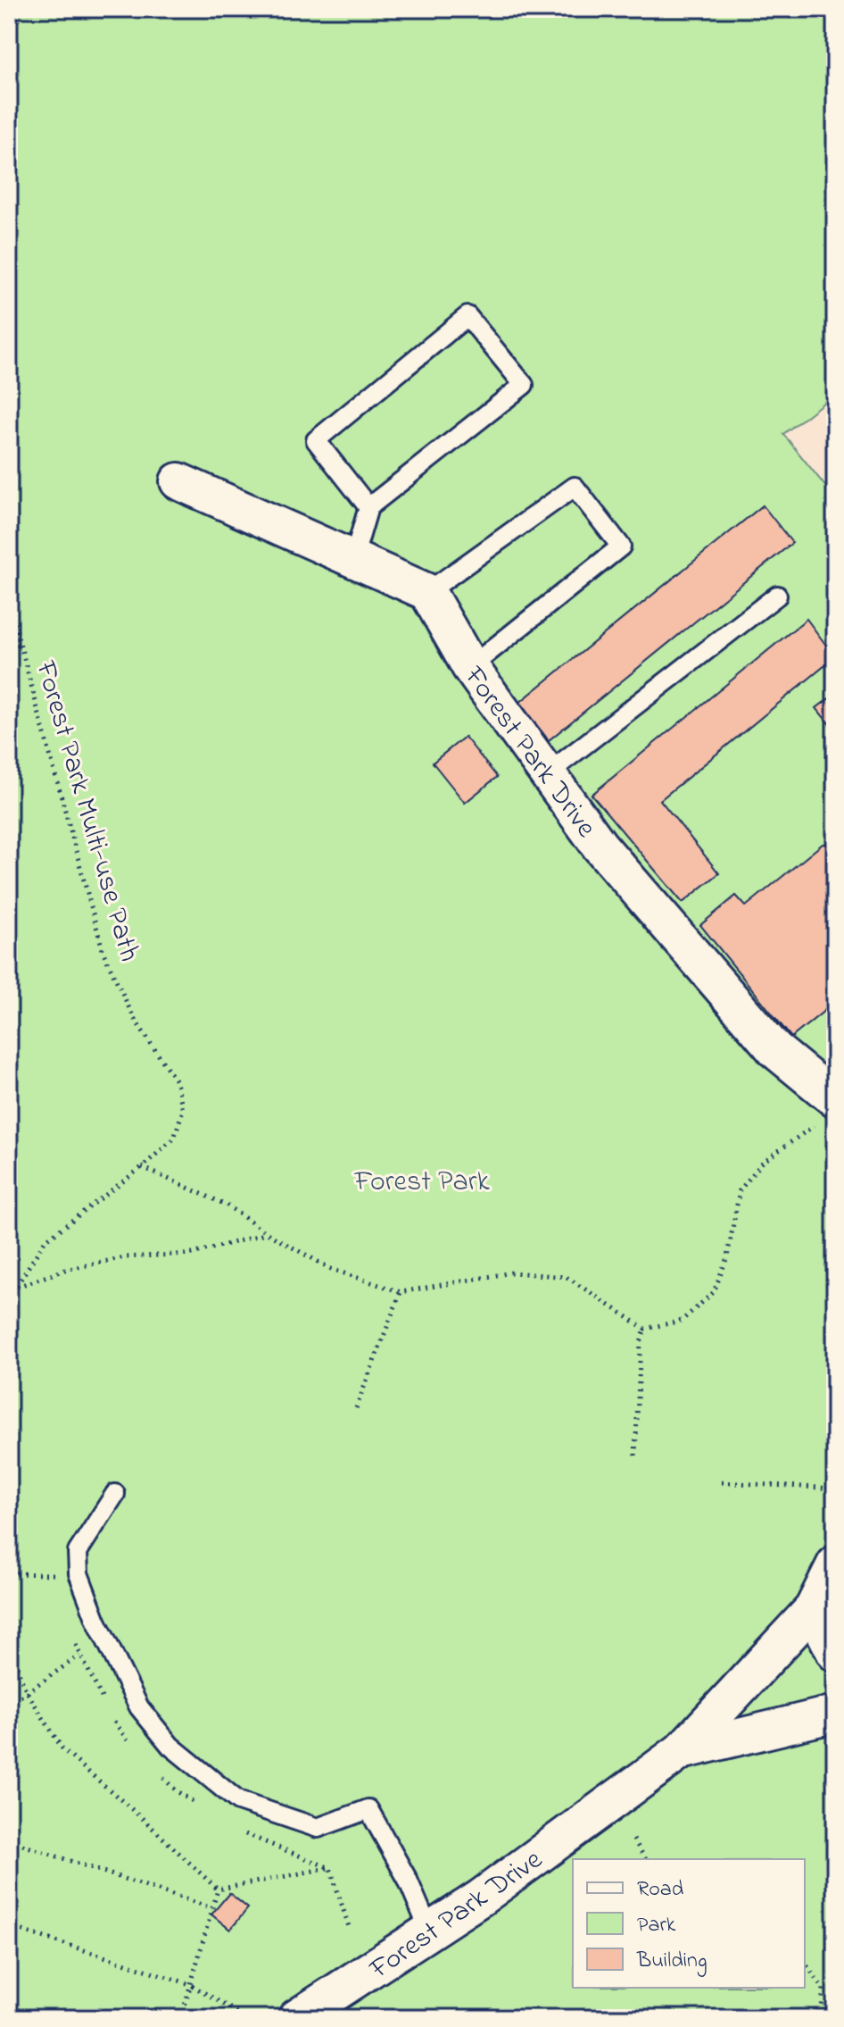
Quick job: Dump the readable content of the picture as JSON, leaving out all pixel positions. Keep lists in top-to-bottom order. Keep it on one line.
{"streets":{"street":["Forest Park Drive"],"path":["Forest Park Multi-use Path"]},"parks":["Forest Park"],"legend":["Road","Park","Building"]}
